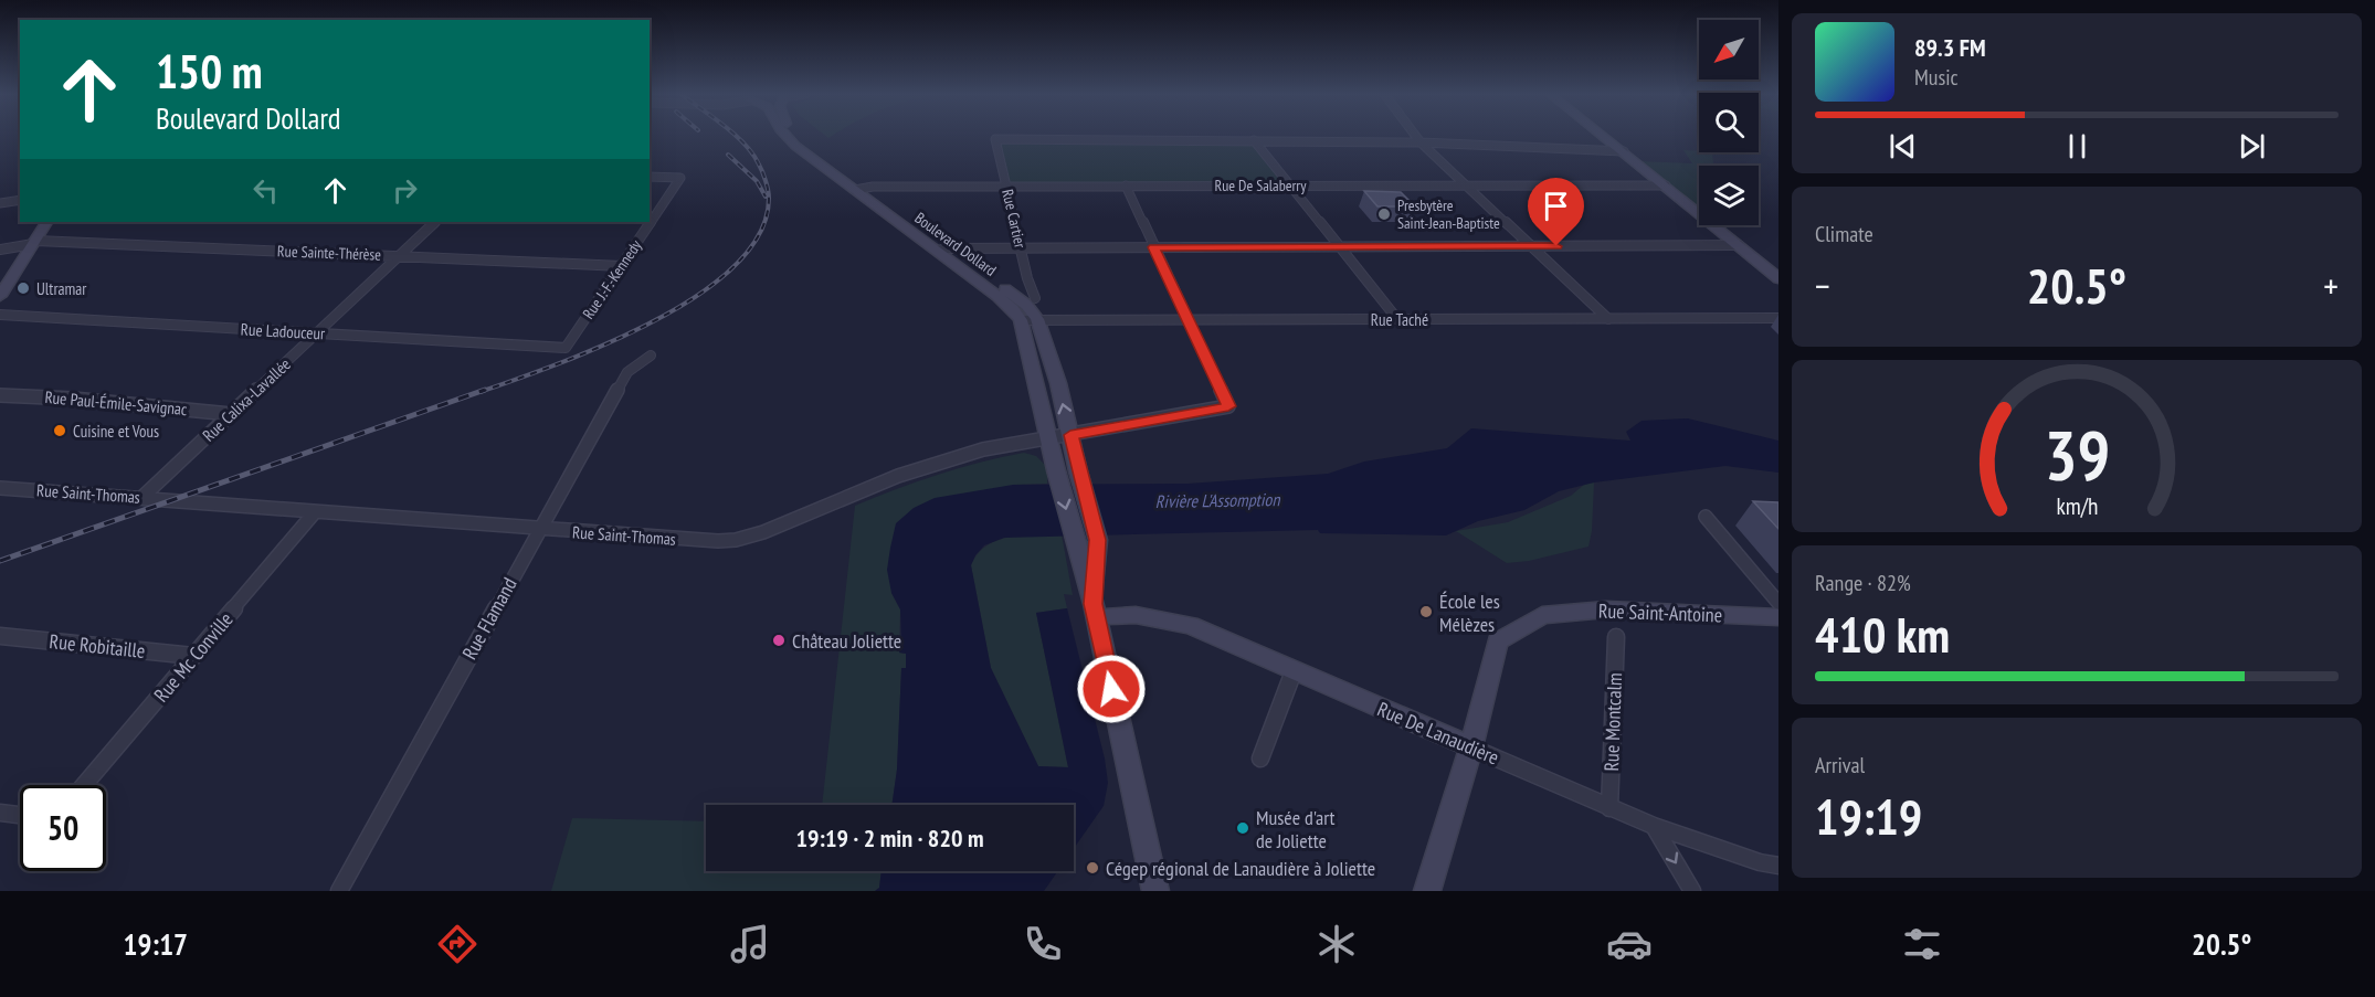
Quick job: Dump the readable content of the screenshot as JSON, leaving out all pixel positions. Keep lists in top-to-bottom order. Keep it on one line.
{"streets":{"main road":["Boulevard Dollard","Rue Saint-Antoine","Rue De Lanaudière"],"street":["Rue De Salaberry","Rue Cartier","Rue Sainte-Thérèse","Rue J.-F.-Kennedy","Rue Taché","Rue Ladouceur","Rue Calixa-Lavallée","Rue Paul-Émile-Savignac","Rue Saint-Thomas","Rue Flamand","Rue Robitaille","Rue Mc Conville","Rue Montcalm"]},"crossings":[["Rue De Salaberry","Rue Cartier"],["Rue De Salaberry","Boulevard Dollard"],["Boulevard Dollard","Rue Taché"],["Boulevard Dollard","Rue Saint-Thomas"],["Boulevard Dollard","Rue De Lanaudière"],["Rue Sainte-Thérèse","Rue J.-F.-Kennedy"],["Rue Sainte-Thérèse","Rue Calixa-Lavallée"],["Rue J.-F.-Kennedy","Rue Ladouceur"],["Rue Taché","Rue Saint-Thomas"],["Rue Ladouceur","Rue Calixa-Lavallée"],["Rue Calixa-Lavallée","Rue Paul-Émile-Savignac"],["Rue Calixa-Lavallée","Rue Saint-Thomas"],["Rue Saint-Thomas","Rue Flamand"],["Rue Saint-Thomas","Rue Mc Conville"],["Rue Saint-Antoine","Rue De Lanaudière"],["Rue Robitaille","Rue Mc Conville"],["Rue Montcalm","Rue De Lanaudière"]],"water":["Rivière L'Assomption"],"places":["Presbytère Saint-Jean-Baptiste","Ultramar","Cuisine et Vous","École les Mélèzes","Château Joliette","Musée d'art de Joliette","Cégep régional de Lanaudière à Joliette"],"north":"bottom left","page":{"turn":["150 m","Boulevard Dollard"],"song":["89.3 FM","Music"],"tile":["Climate",["Range · 82%","410 km"],["Arrival","19:19"]],"heat":["−","20.5°","+"],"limit":"50","trip":"19:19 · 2 min · 820 m","tabs":["19:17","20.5°"],"gauge":["39","km/h"]}}
